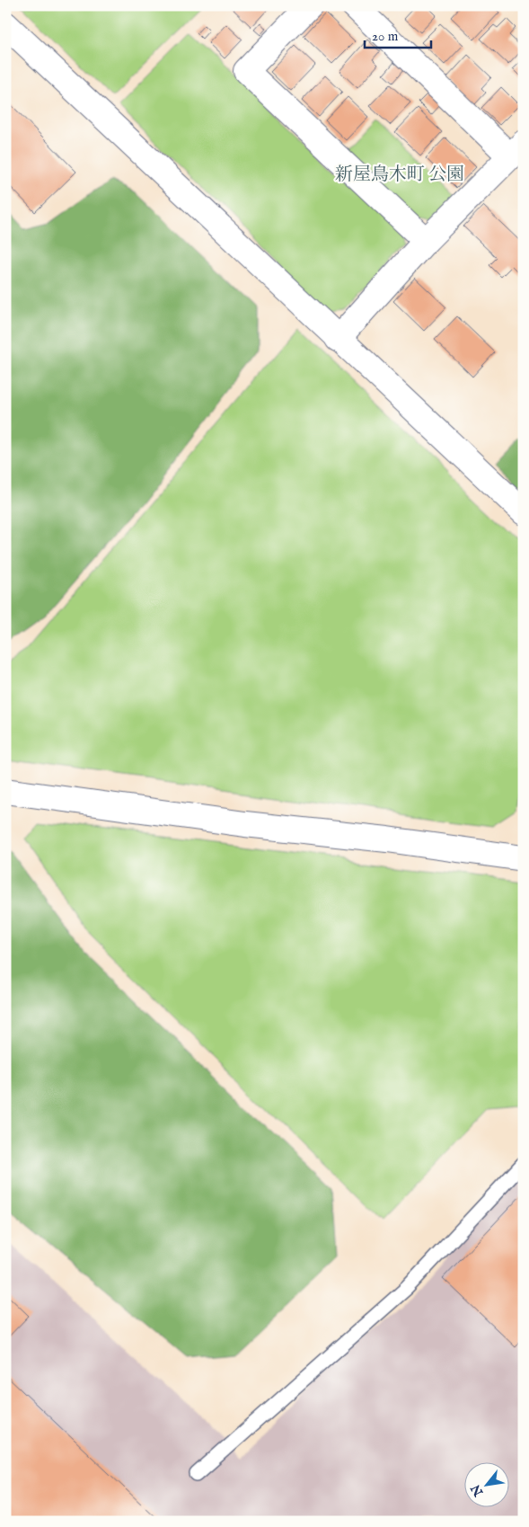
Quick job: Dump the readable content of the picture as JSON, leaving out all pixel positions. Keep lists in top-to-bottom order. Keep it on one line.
{"parks":["新屋鳥木町 公園"],"scale_bar":"20 m","north":"bottom left"}
